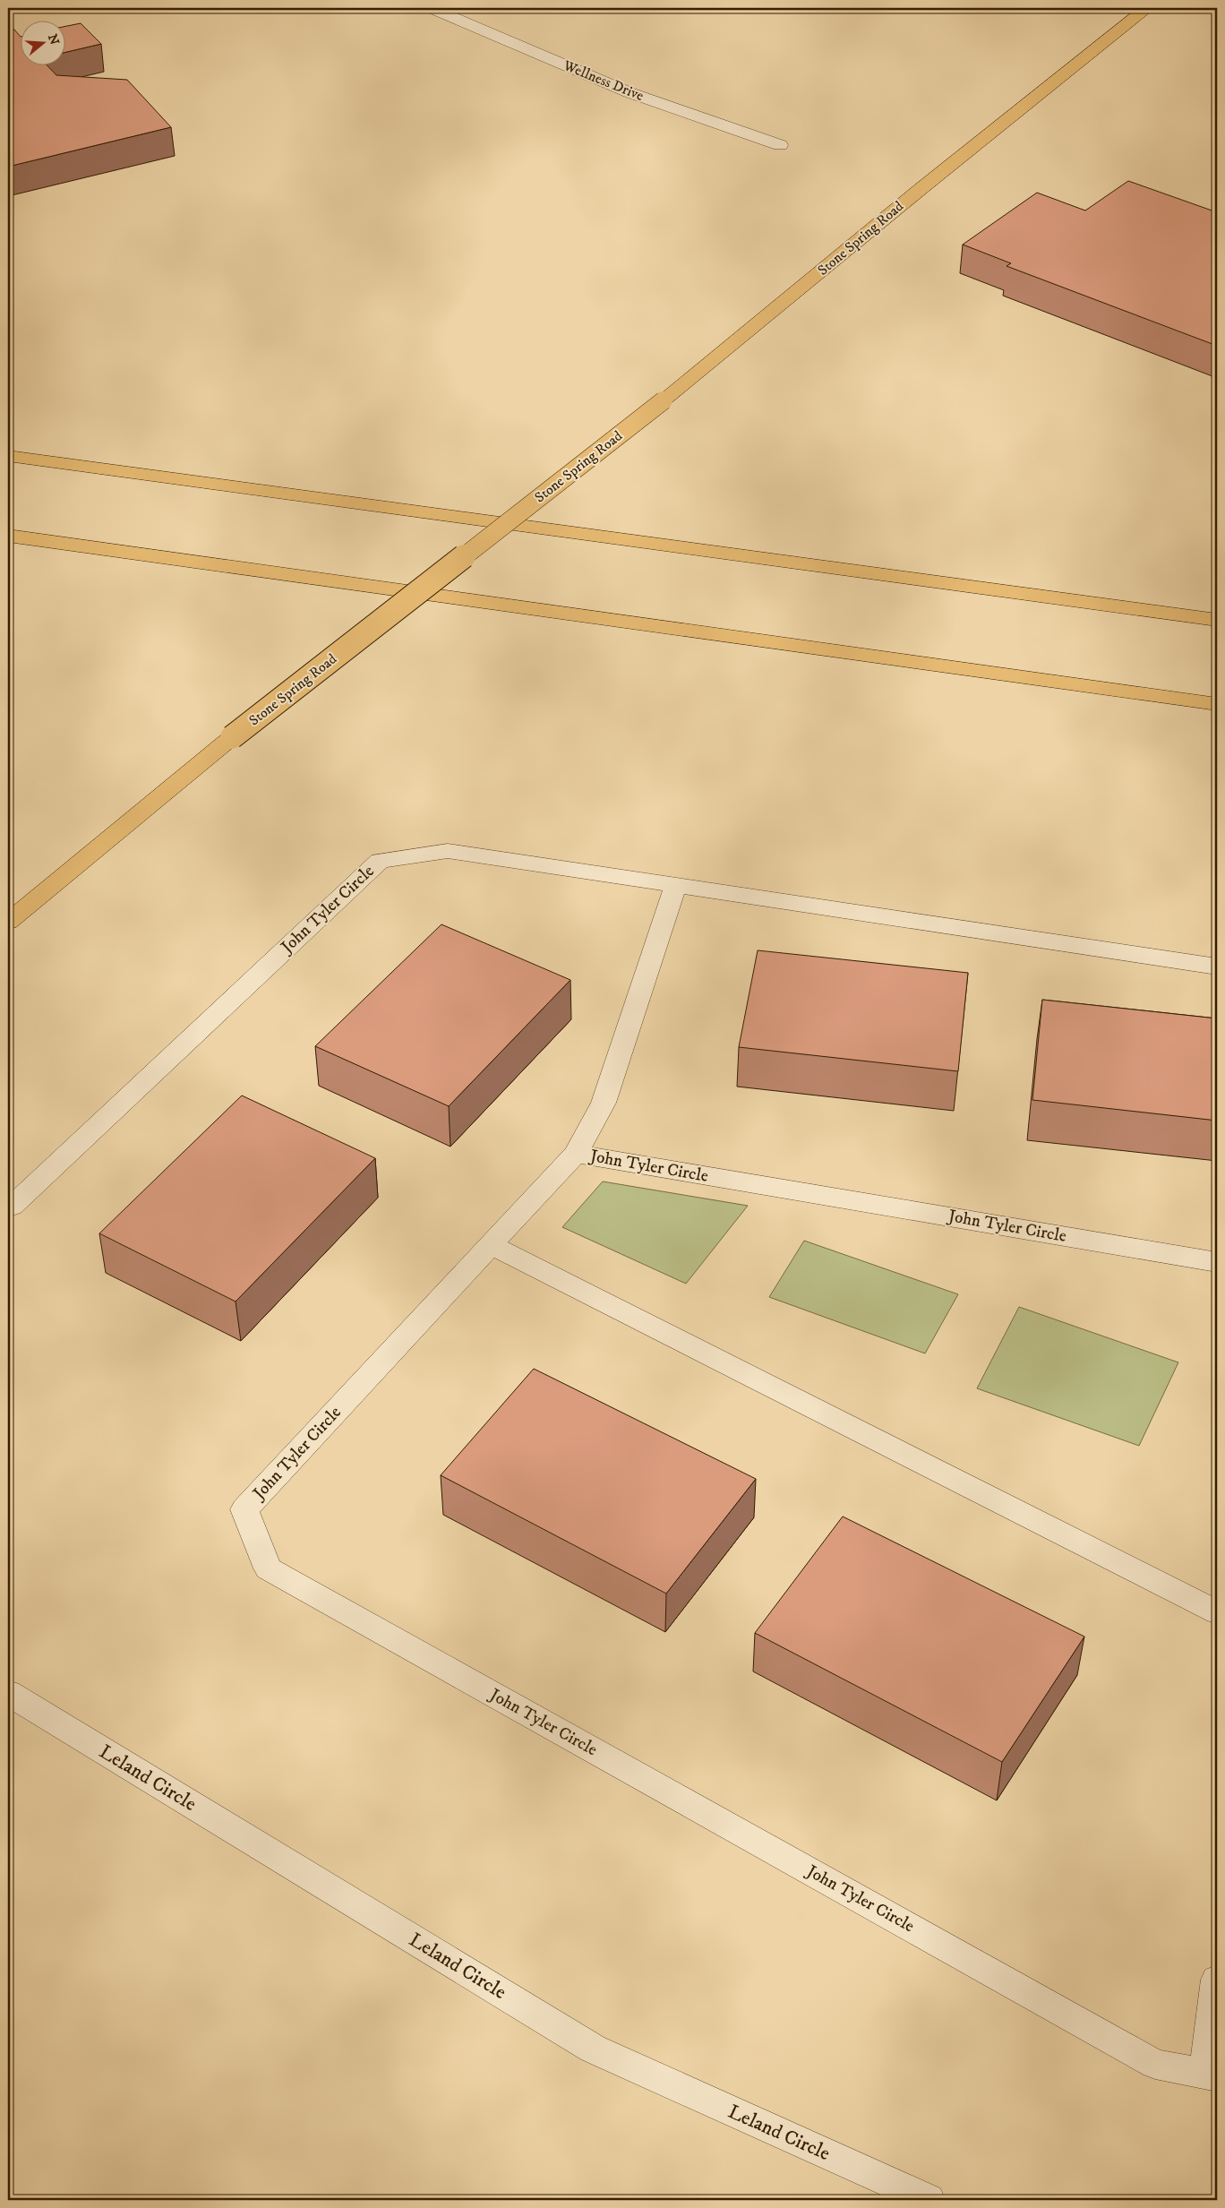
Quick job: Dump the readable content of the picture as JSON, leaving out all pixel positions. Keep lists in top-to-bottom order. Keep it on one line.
{"streets":{"main road":["Stone Spring Road"],"street":["Wellness Drive","John Tyler Circle","Leland Circle"]},"north":"right"}
